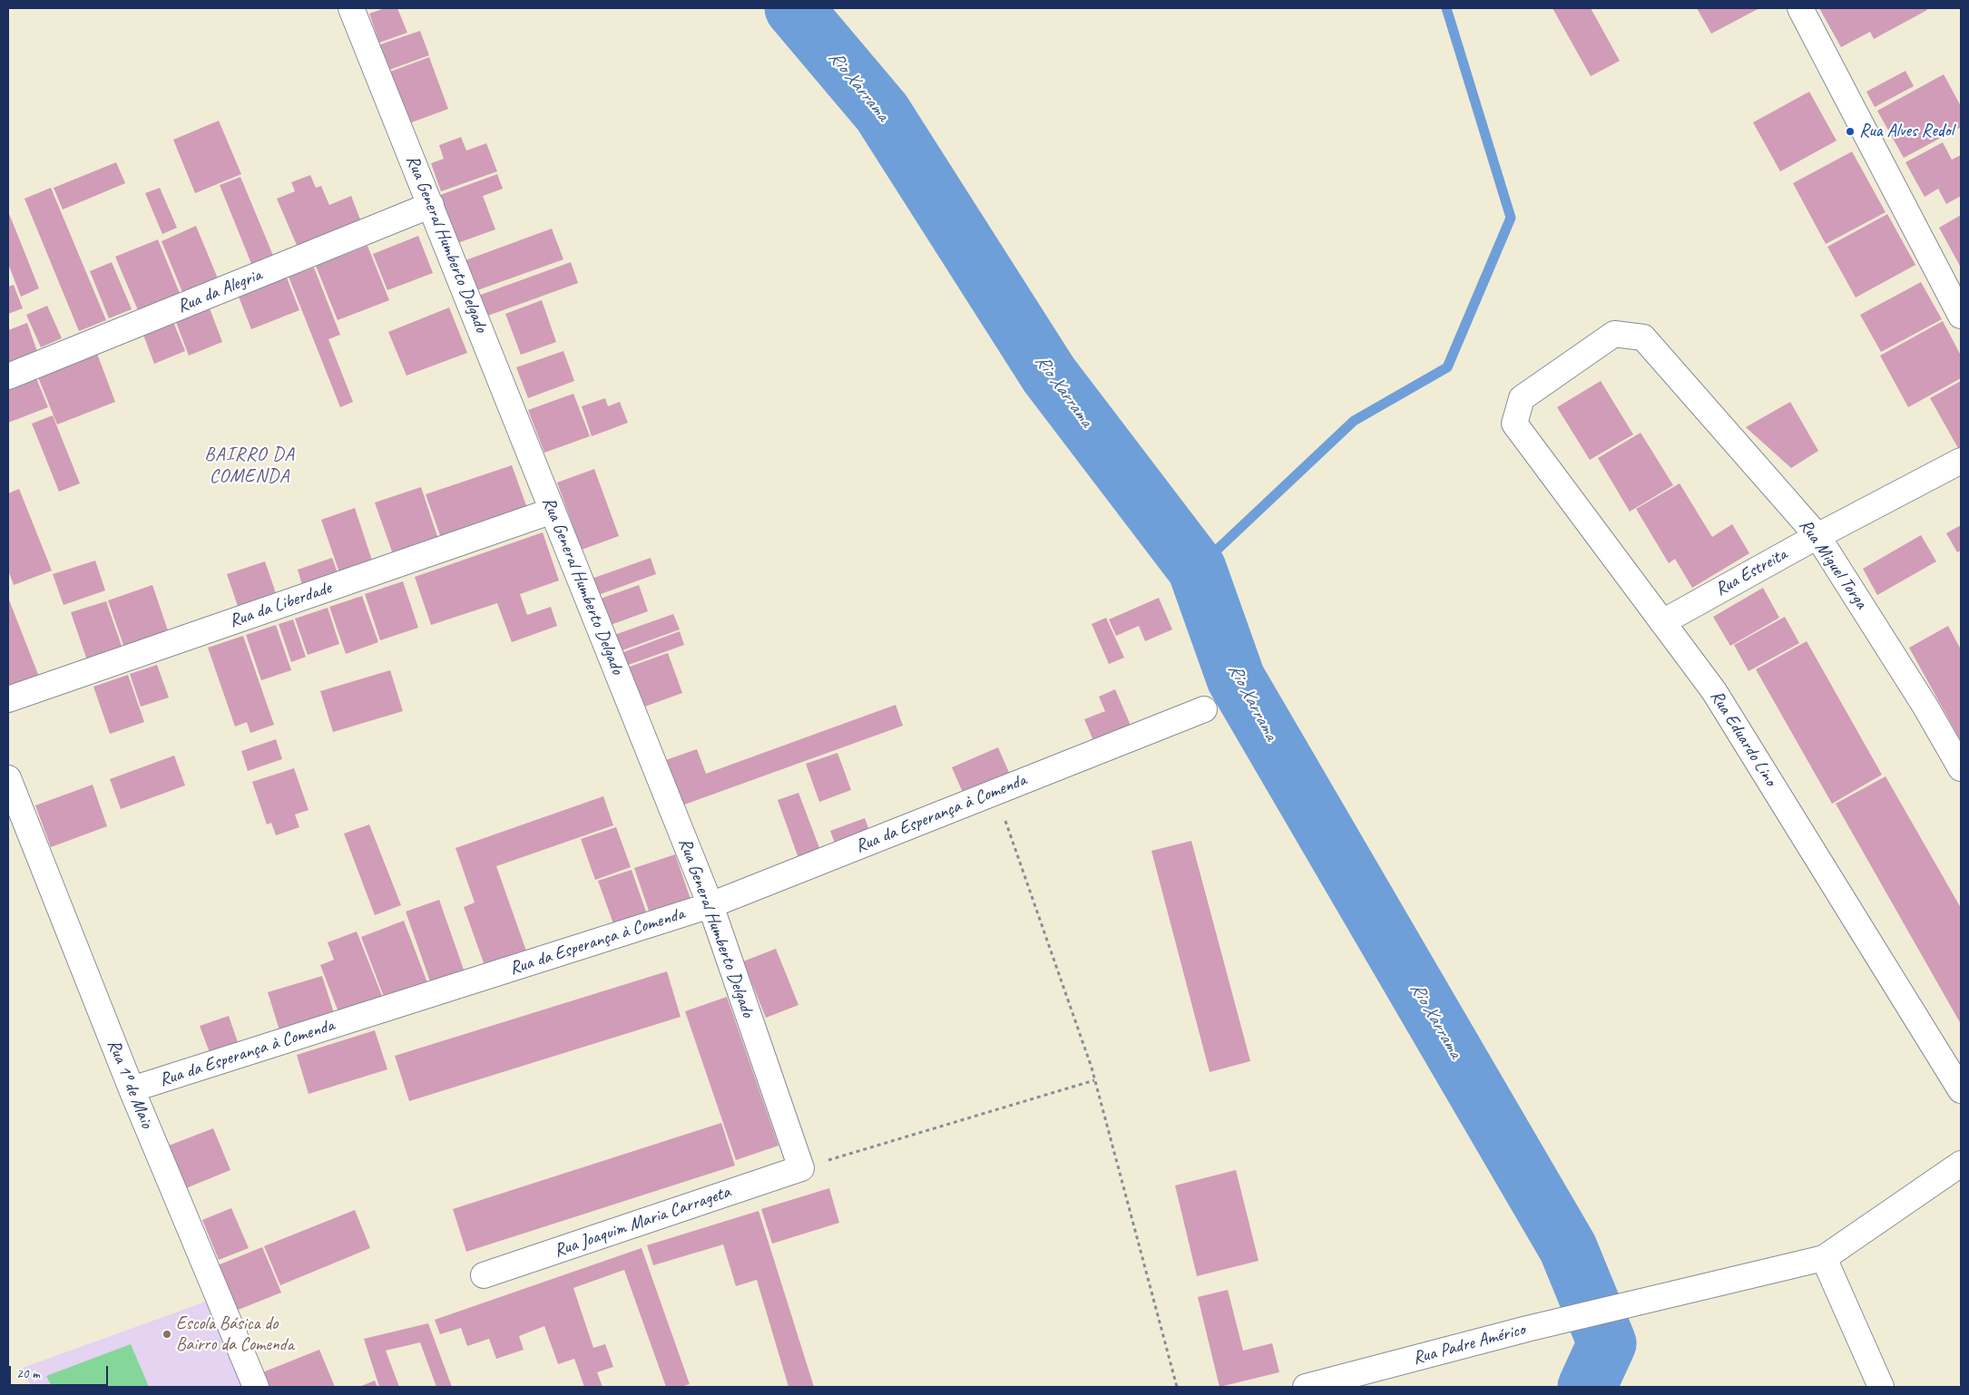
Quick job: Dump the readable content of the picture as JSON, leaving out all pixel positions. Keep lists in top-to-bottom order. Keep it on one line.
{"streets":{"street":["Rua General Humberto Delgado","Rua da Alegria","Rua Miguel Torga","Rua Estreita","Rua da Liberdade","Rua Eduardo Lino","Rua da Esperança à Comenda","Rua 1º de Maio","Rua Joaquim Maria Carrageta","Rua Padre Américo"]},"crossings":[["Rua General Humberto Delgado","Rua da Alegria"],["Rua General Humberto Delgado","Rua da Liberdade"],["Rua General Humberto Delgado","Rua da Esperança à Comenda"],["Rua General Humberto Delgado","Rua Joaquim Maria Carrageta"],["Rua Miguel Torga","Rua Estreita"],["Rua Miguel Torga","Rua Eduardo Lino"],["Rua Estreita","Rua Eduardo Lino"],["Rua da Esperança à Comenda","Rua 1º de Maio"]],"districts":["BAIRRO DA COMENDA"],"water":["Rio Xarrama"],"places":["Rua Alves Redol","Escola Básica do Bairro da Comenda"],"scale_bar":"20 m"}
